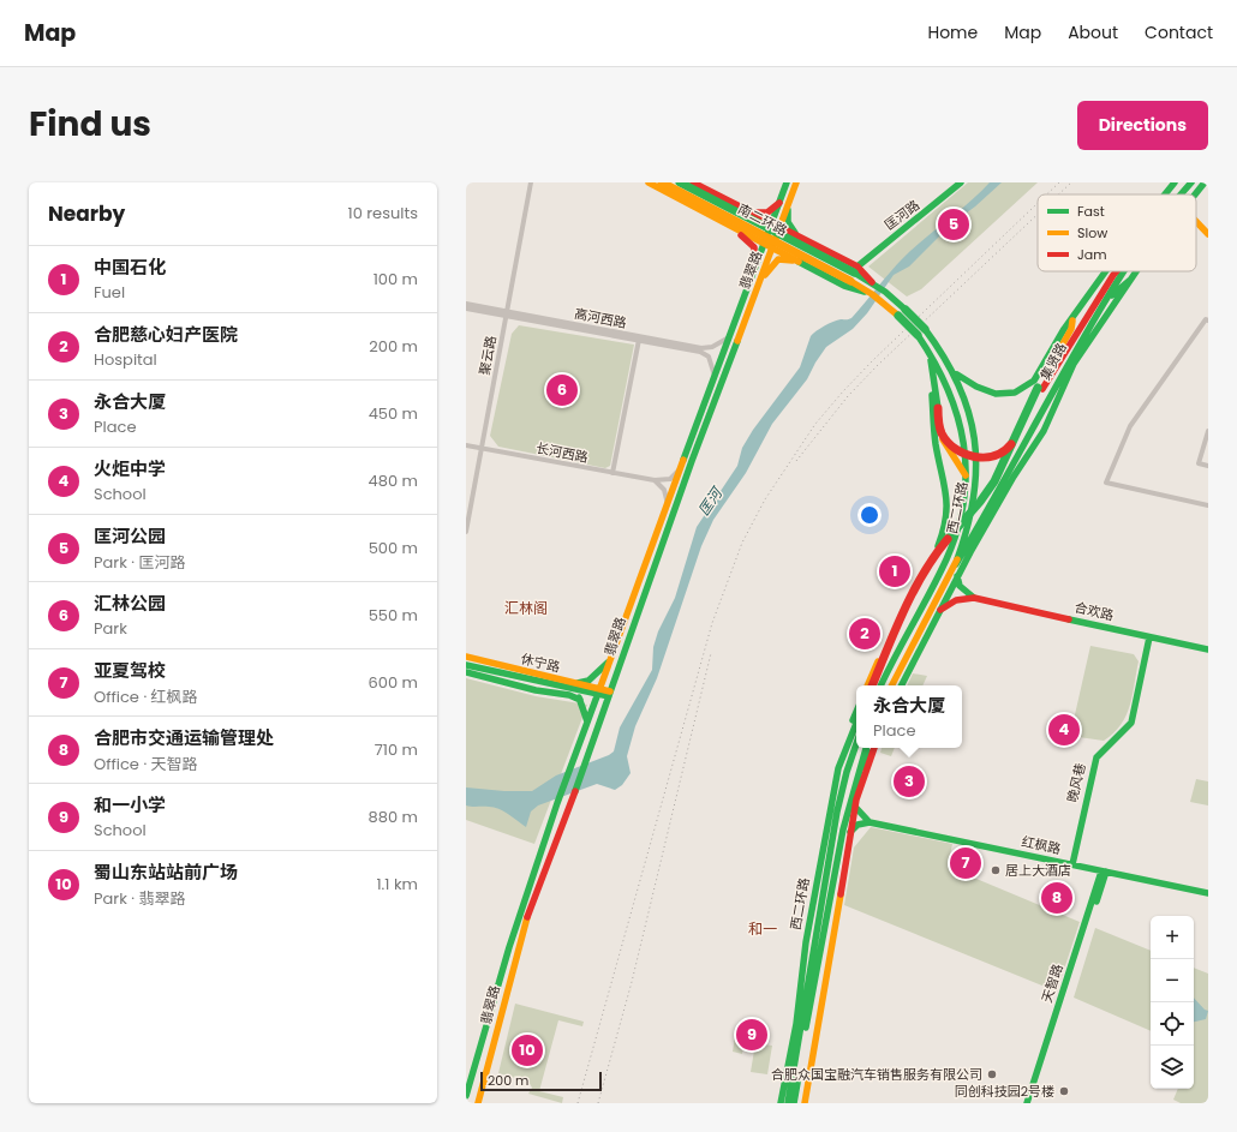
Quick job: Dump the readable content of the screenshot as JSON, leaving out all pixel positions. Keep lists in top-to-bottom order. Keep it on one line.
{"streets":{"main road":["匡河路","南二环路","翡翠路","集贤路","西二环路","合欢路","休宁路","晚风巷","红枫路","天智路"],"street":["高河西路","聚云路","长河西路"]},"crossings":[["匡河路","南二环路"],["翡翠路","高河西路"],["翡翠路","休宁路"],["高河西路","聚云路"],["聚云路","长河西路"],["集贤路","西二环路"],["合欢路","晚风巷"],["晚风巷","红枫路"],["红枫路","天智路"]],"districts":["汇林阁","和一"],"water":["匡河"],"places":["居上大酒店","合肥众国宝融汽车销售服务有限公司","同创科技园2号楼"],"legend":["Fast","Slow","Jam"],"scale_bar":"200 m","page":{"header":"Map","nav":["Home","Map","About","Contact"],"title":"Find us","buttons":"Directions","heading":["Nearby","10 results"],"pins":["5","6","1","2","4","3","7","8","9","10"],"list":[{"mark":"1","name":"中国石化","note":"Fuel","value":"100 m"},{"mark":"2","name":"合肥慈心妇产医院","note":"Hospital","value":"200 m"},{"mark":"3","name":"永合大厦","note":"Place","value":"450 m"},{"mark":"4","name":"火炬中学","note":"School","value":"480 m"},{"mark":"5","name":"匡河公园","note":"Park · 匡河路","value":"500 m"},{"mark":"6","name":"汇林公园","note":"Park","value":"550 m"},{"mark":"7","name":"亚夏驾校","note":"Office · 红枫路","value":"600 m"},{"mark":"8","name":"合肥市交通运输管理处","note":"Office · 天智路","value":"710 m"},{"mark":"9","name":"和一小学","note":"School","value":"880 m"},{"mark":"10","name":"蜀山东站站前广场","note":"Park · 翡翠路","value":"1.1 km"}],"popup":["永合大厦","Place"],"map_buttons":["+","−"],"scale":"200 m"}}
